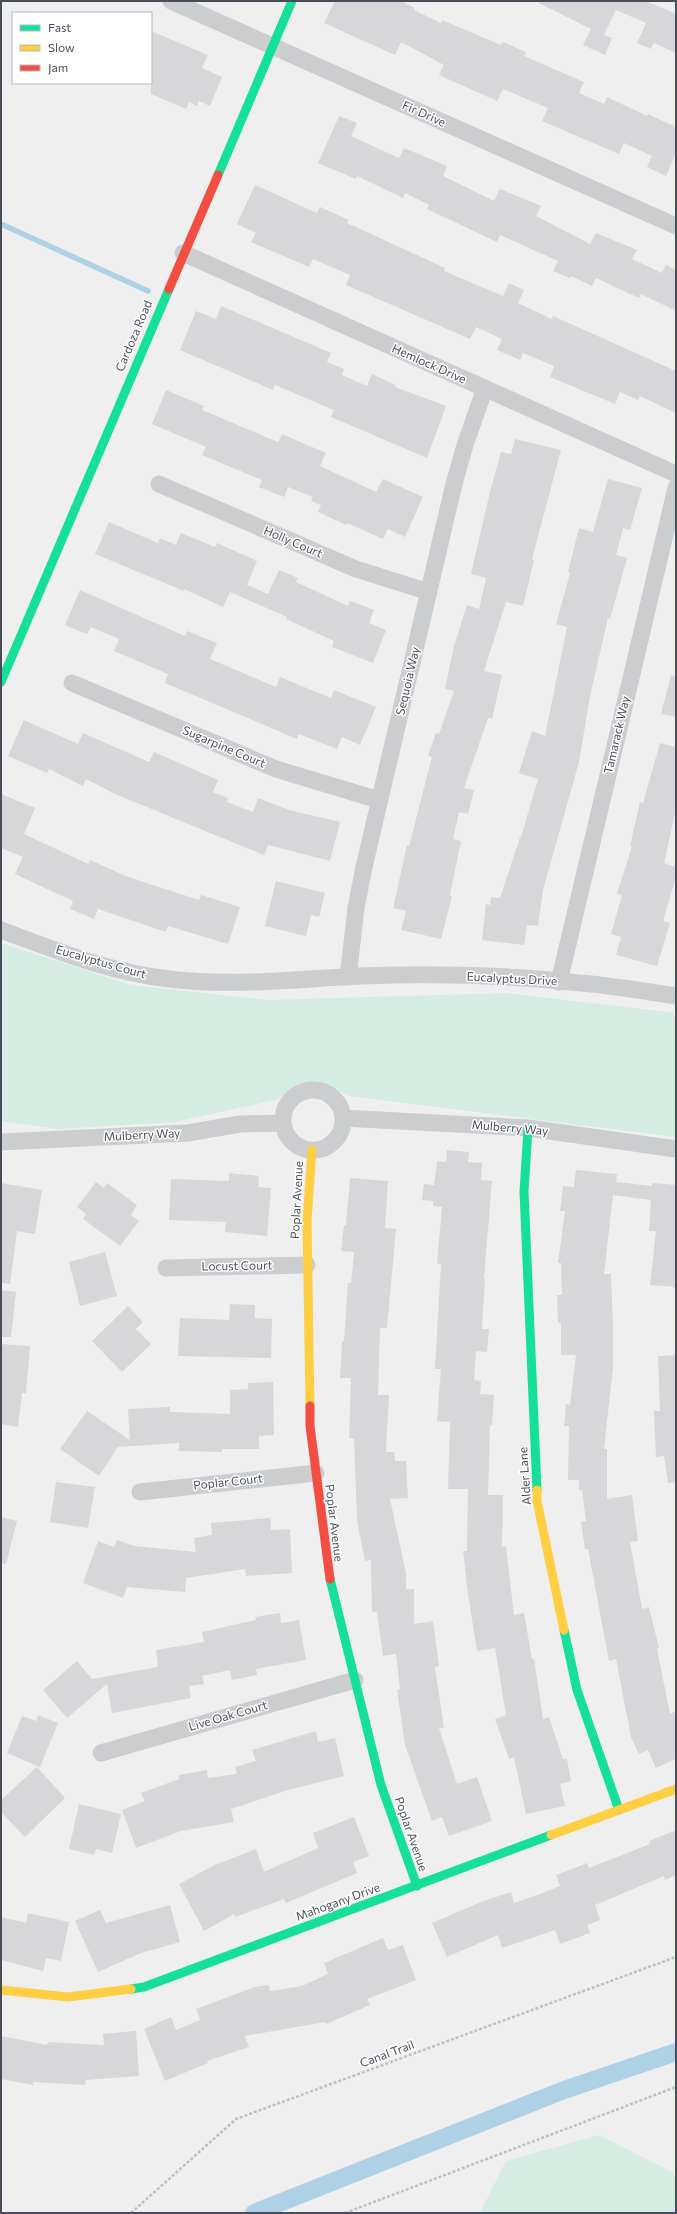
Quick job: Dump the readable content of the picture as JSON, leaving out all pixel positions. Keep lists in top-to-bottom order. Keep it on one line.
{"streets":{"street":["Fir Drive","Cardoza Road","Hemlock Drive","Holly Court","Sequoia Way","Tamarack Way","Sugarpine Court","Eucalyptus Court","Eucalyptus Drive","Mulberry Way","Poplar Avenue","Locust Court","Alder Lane","Poplar Court","Live Oak Court","Mahogany Drive"],"path":["Canal Trail"]},"crossings":[["Fir Drive","Cardoza Road"],["Cardoza Road","Hemlock Drive"],["Hemlock Drive","Sequoia Way"],["Holly Court","Sequoia Way"],["Sequoia Way","Sugarpine Court"],["Sequoia Way","Eucalyptus Court"],["Sequoia Way","Eucalyptus Drive"],["Tamarack Way","Eucalyptus Drive"],["Eucalyptus Court","Eucalyptus Drive"],["Mulberry Way","Poplar Avenue"],["Mulberry Way","Alder Lane"],["Poplar Avenue","Locust Court"],["Poplar Avenue","Poplar Court"],["Poplar Avenue","Live Oak Court"],["Poplar Avenue","Mahogany Drive"],["Alder Lane","Mahogany Drive"]],"legend":["Fast","Slow","Jam"]}
